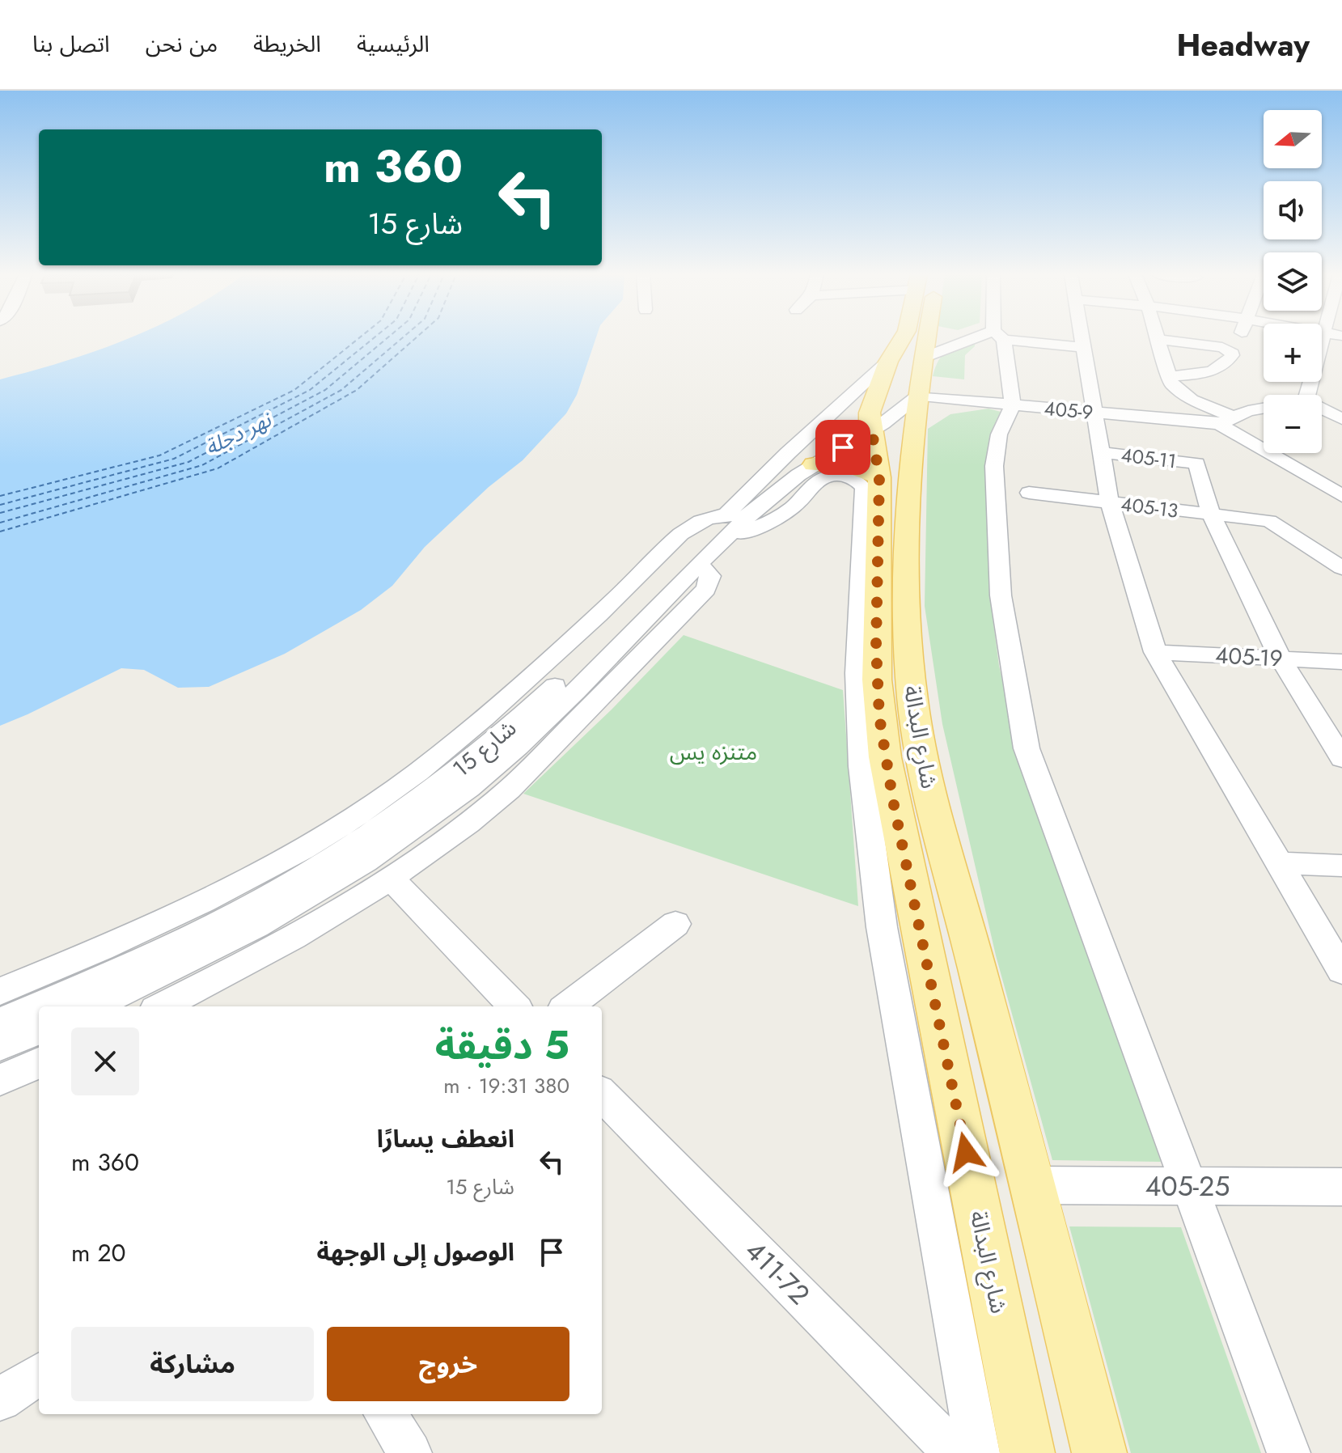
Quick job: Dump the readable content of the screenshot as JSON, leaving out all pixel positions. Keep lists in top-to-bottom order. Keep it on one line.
{"streets":{"main road":["شارع البدالة"],"street":["405-9","405-11","405-13","405-19","شارع 15","405-25","411-72"]},"crossings":[["405-9","شارع البدالة"],["405-9","شارع 15"],["405-11","405-13"],["شارع البدالة","شارع 15"],["شارع البدالة","405-25"]],"water":["نهر دجلة"],"parks":["متنزه يس"],"north":"left","page":{"header":"Headway","nav":["الرئيسية","الخريطة","من نحن","اتصل بنا"],"map_buttons":["+","−"],"turn":["360 m","شارع 15"],"heading":["5 دقيقة","380 m · 19:31"],"list":[{"name":"انعطف يسارًا","note":"شارع 15","value":"360 m"},{"name":"الوصول إلى الوجهة","value":"20 m"}],"buttons":["خروج","مشاركة"]}}
